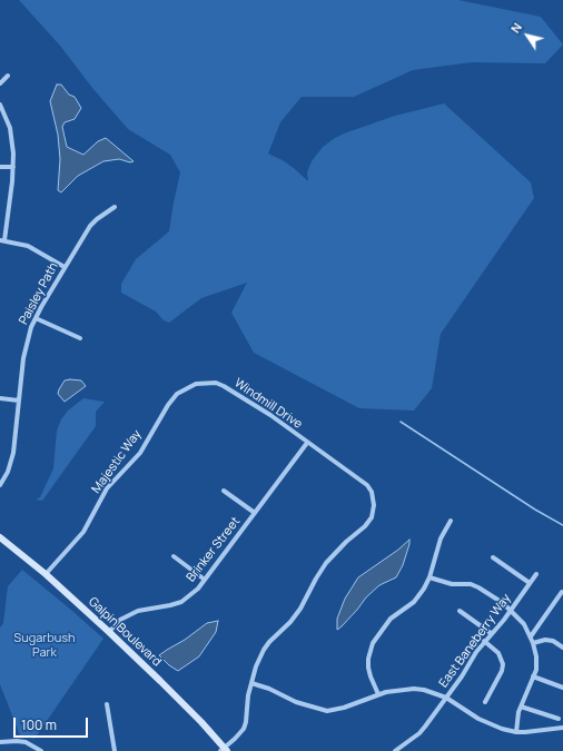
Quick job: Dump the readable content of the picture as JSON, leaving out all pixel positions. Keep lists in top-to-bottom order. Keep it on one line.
{"streets":{"street":["Paisley Path","Windmill Drive","Majestic Way","Brinker Street","Galpin Boulevard","East Baneberry Way"]},"crossings":[["Windmill Drive","Majestic Way"],["Windmill Drive","Brinker Street"],["Windmill Drive","Galpin Boulevard"],["Majestic Way","Galpin Boulevard"],["Brinker Street","Galpin Boulevard"]],"parks":["Sugarbush Park"],"scale_bar":"100 m","north":"top left"}
